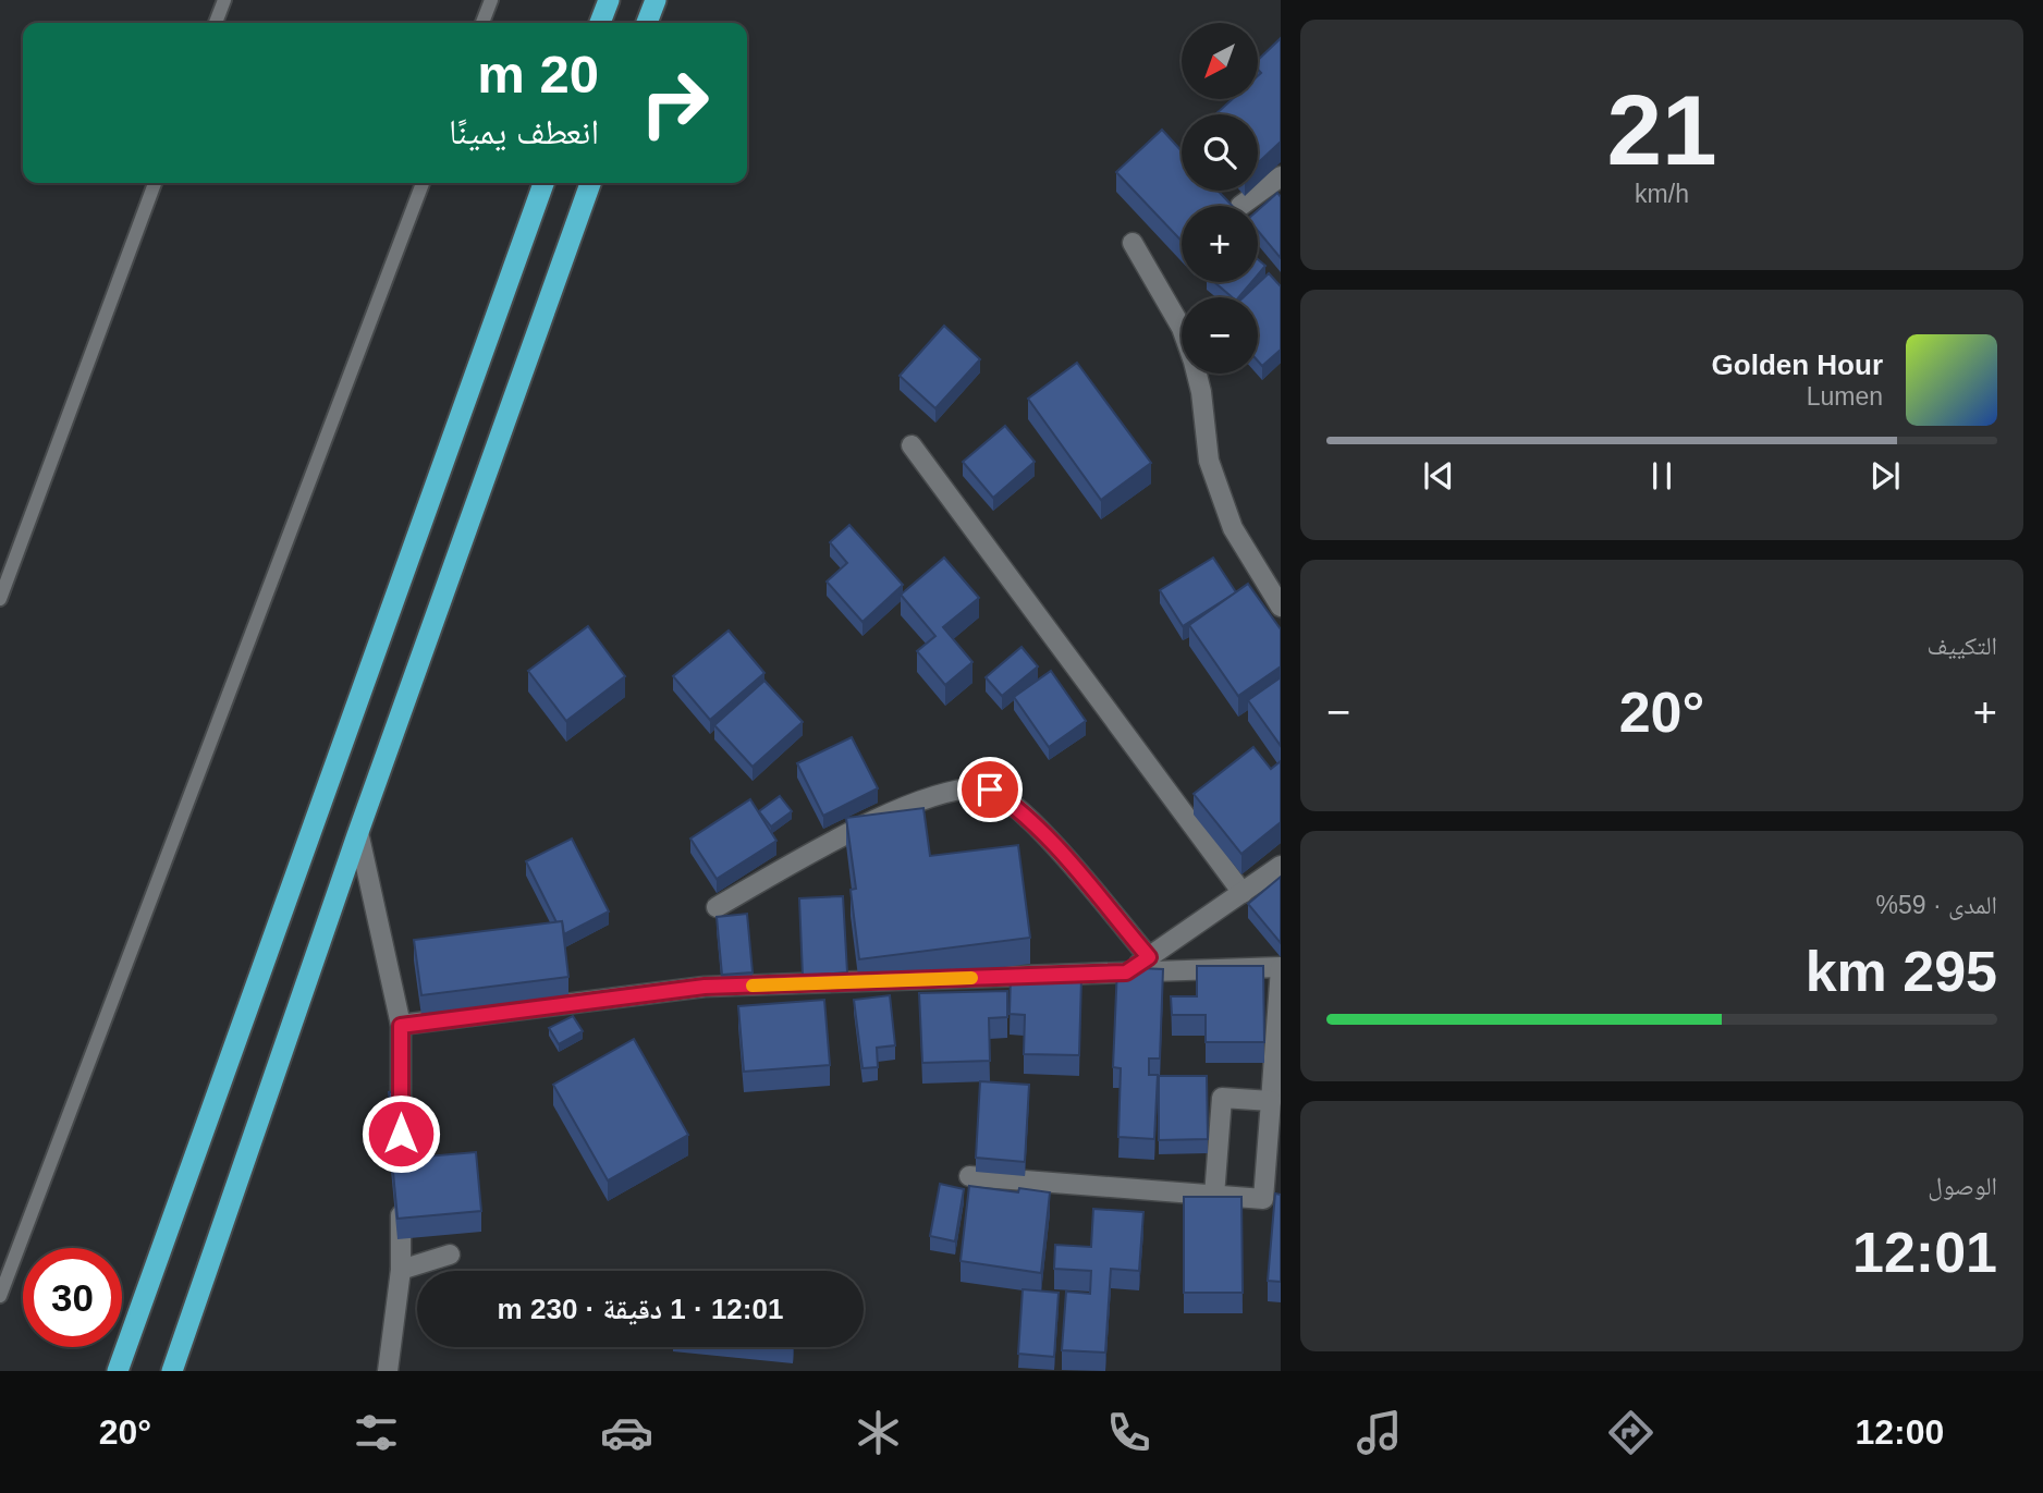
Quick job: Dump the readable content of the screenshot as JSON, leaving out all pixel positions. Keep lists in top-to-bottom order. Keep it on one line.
{"north":"bottom left","page":{"tile":[["21","km/h"],"التكييف",["المدى · 59%","295 km"],["الوصول","12:01"]],"map_buttons":["+","−"],"turn":["20 m","انعطف يمينًا"],"song":["Golden Hour","Lumen"],"heat":["−","20°","+"],"limit":"30","trip":"12:01 · 1 دقيقة · 230 m","tabs":["12:00","20°"]}}
